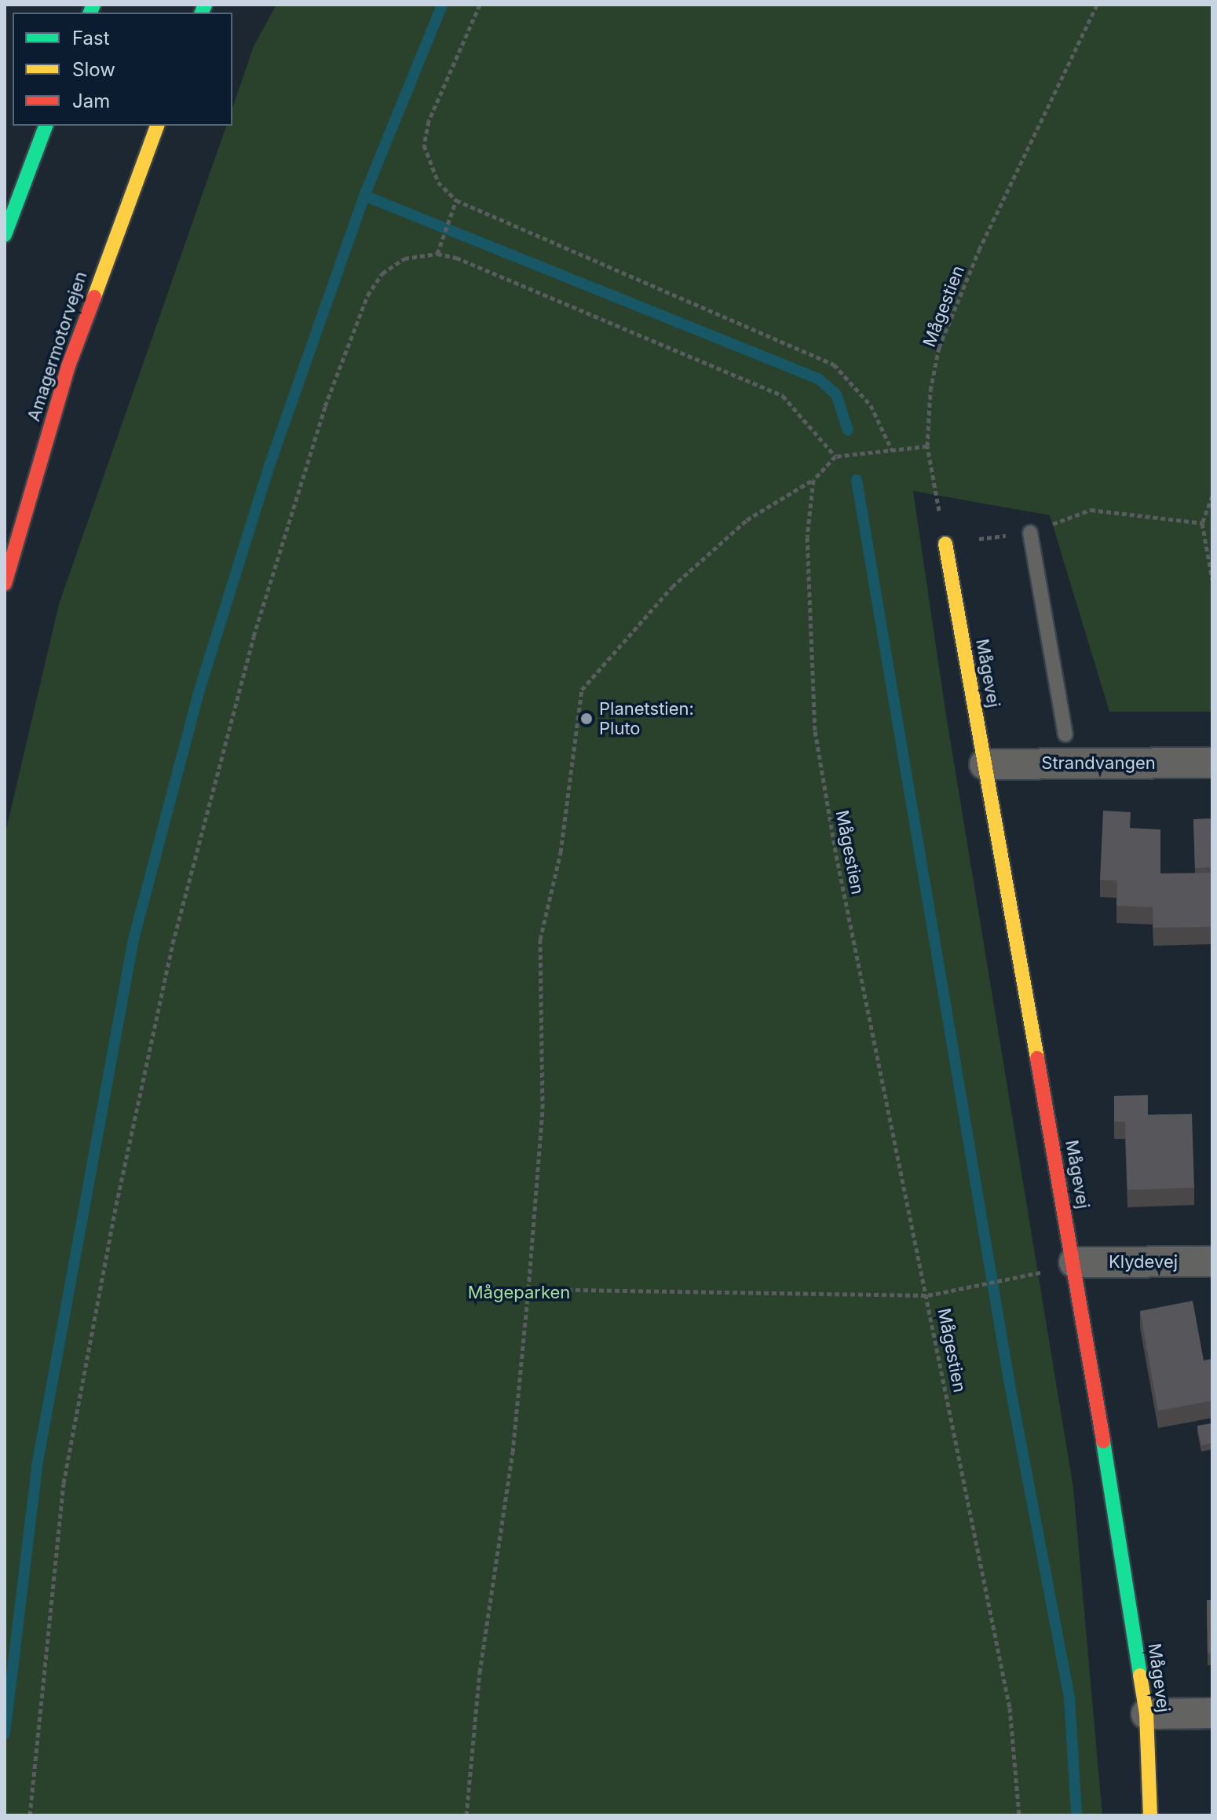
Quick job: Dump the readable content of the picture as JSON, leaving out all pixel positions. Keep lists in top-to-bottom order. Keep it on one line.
{"streets":{"main road":["Amagermotorvejen","Mågevej"],"street":["Strandvangen","Klydevej"],"path":["Mågestien"]},"crossings":[["Mågestien","Mågevej"],["Mågevej","Strandvangen"],["Mågevej","Klydevej"]],"parks":["Mågeparken"],"places":["Planetstien: Pluto"],"legend":["Fast","Slow","Jam"]}
